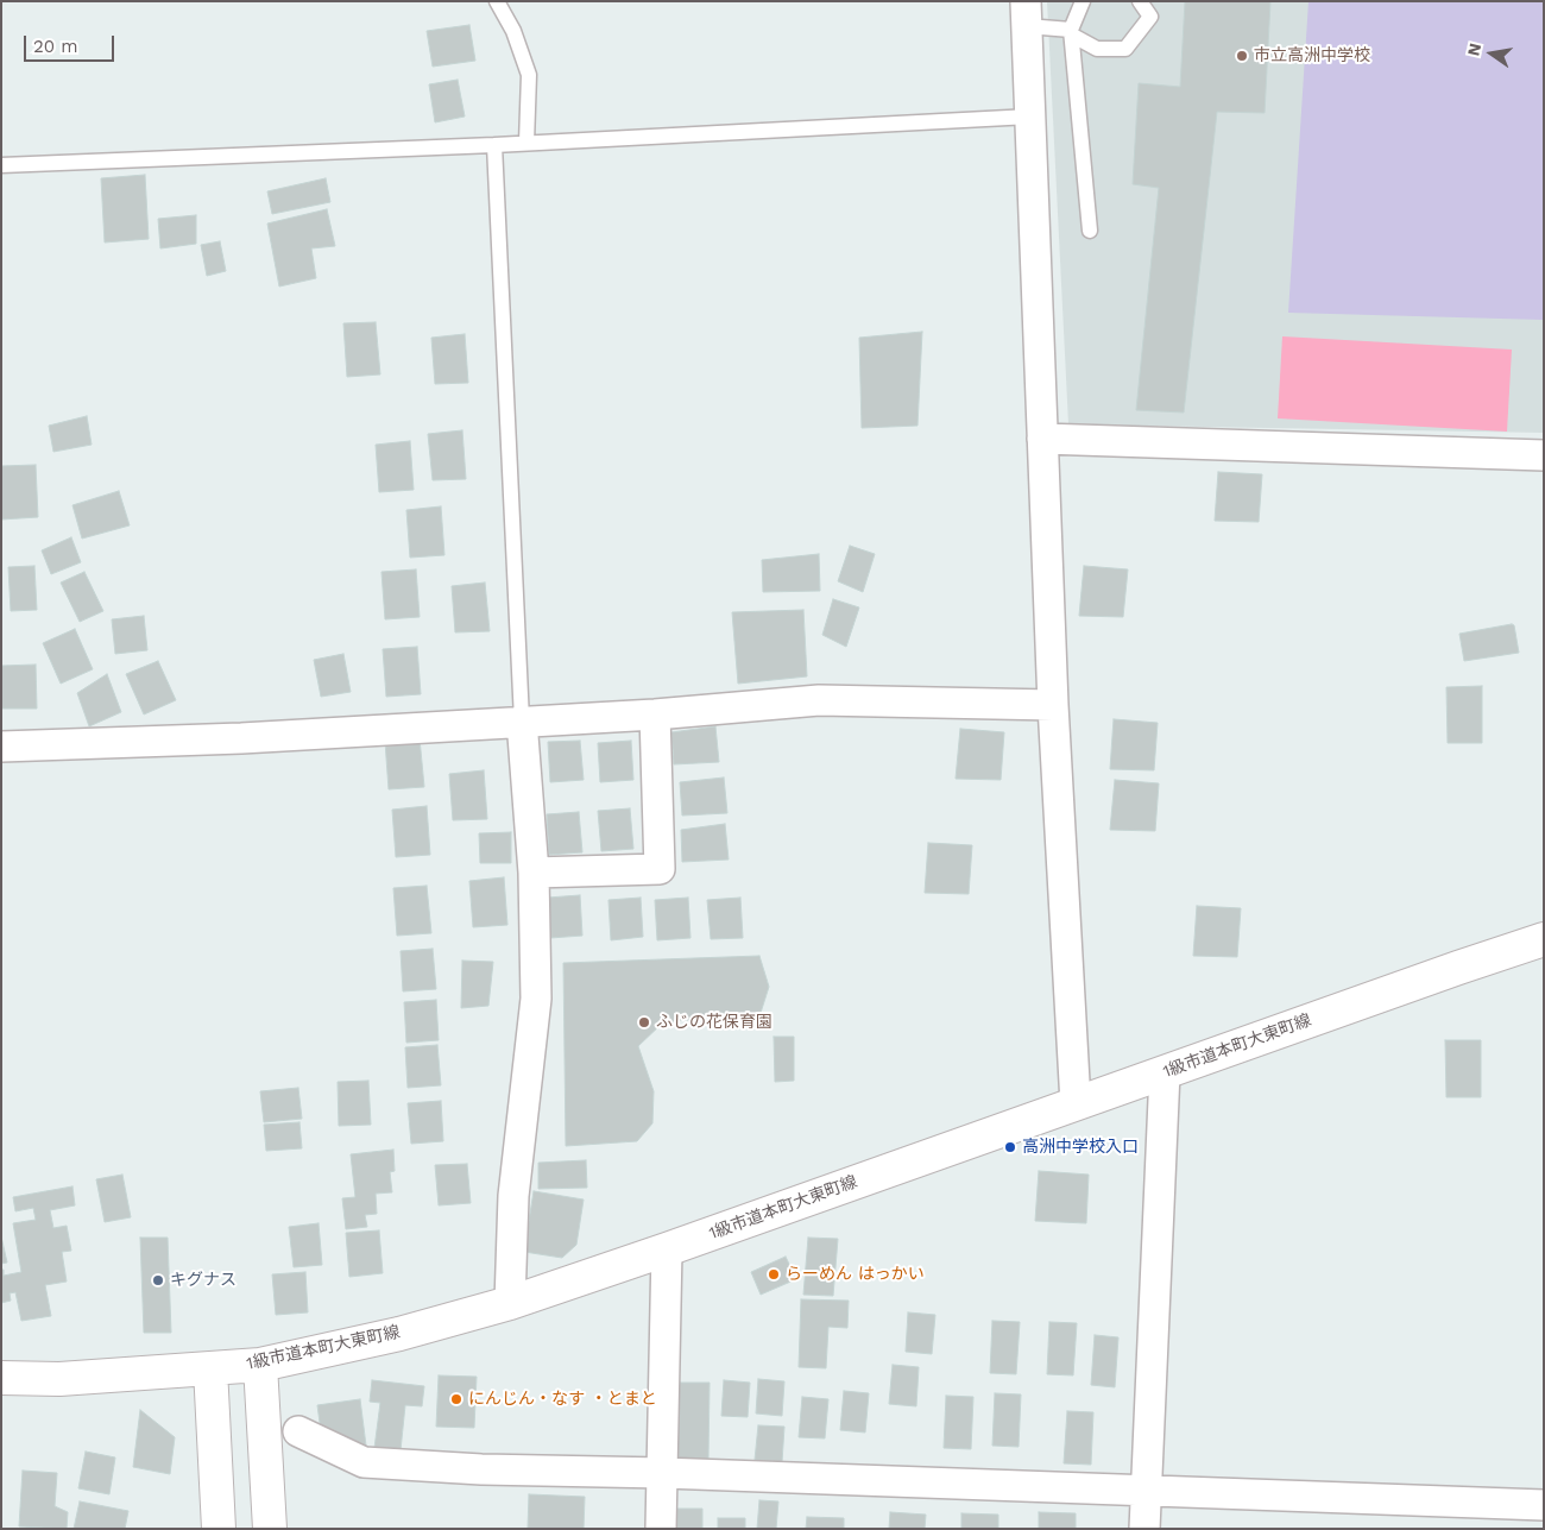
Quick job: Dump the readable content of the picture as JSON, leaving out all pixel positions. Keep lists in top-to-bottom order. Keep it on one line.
{"streets":{"street":["1級市道本町大東町線"]},"places":["市立高洲中学校","ふじの花保育園","高洲中学校入口","らーめん はっかい","キグナス","にんじん・なす ・とまと"],"scale_bar":"20 m","north":"left"}
